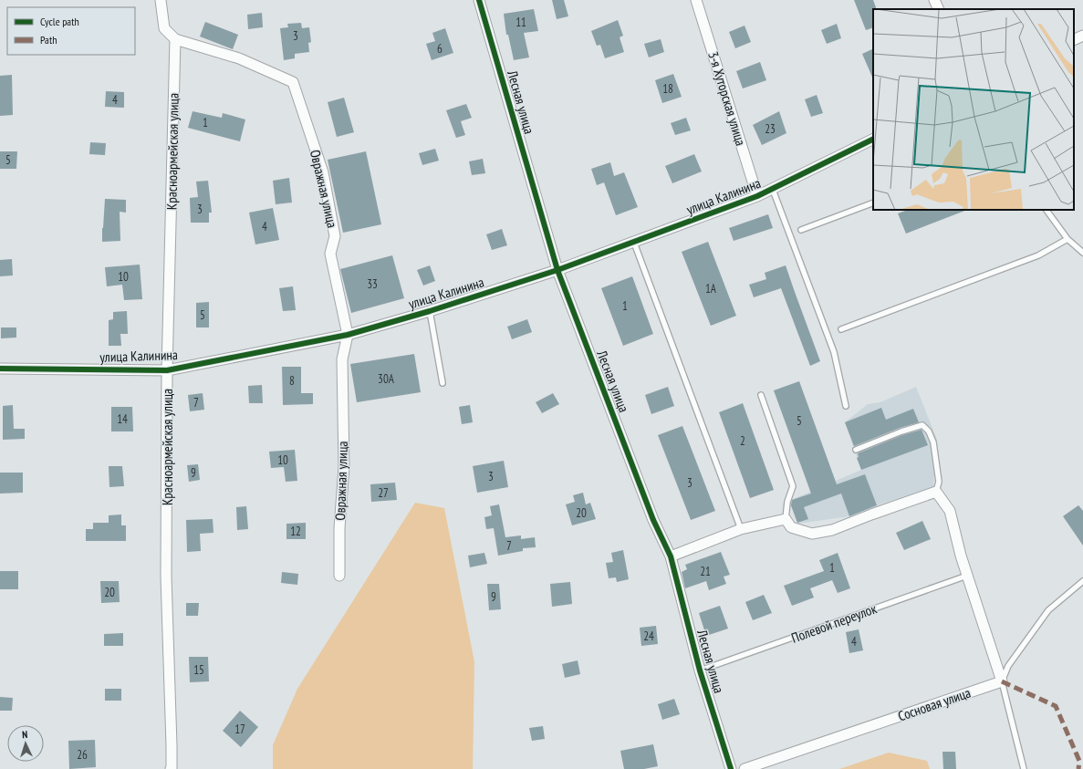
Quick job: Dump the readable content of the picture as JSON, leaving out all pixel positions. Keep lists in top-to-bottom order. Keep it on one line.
{"streets":{"street":["3-я Хуторская улица","Лесная улица","Красноармейская улица","Овражная улица","улица Калинина","Сосновая улица"],"lane":["Полевой переулок"]},"crossings":[["3-я Хуторская улица","улица Калинина"],["Лесная улица","улица Калинина"],["Лесная улица","Полевой переулок"],["Красноармейская улица","Овражная улица"],["Красноармейская улица","улица Калинина"],["Овражная улица","улица Калинина"]],"house_numbers":["11","3","6","18","4","1","23","5","3","4","10","33","1А","1","5","30А","8","7","14","5","2","10","9","3","3","27","20","12","7","1","21","20","9","24","4","15","17","26"],"legend":["Cycle path","Path"],"north":"top"}
